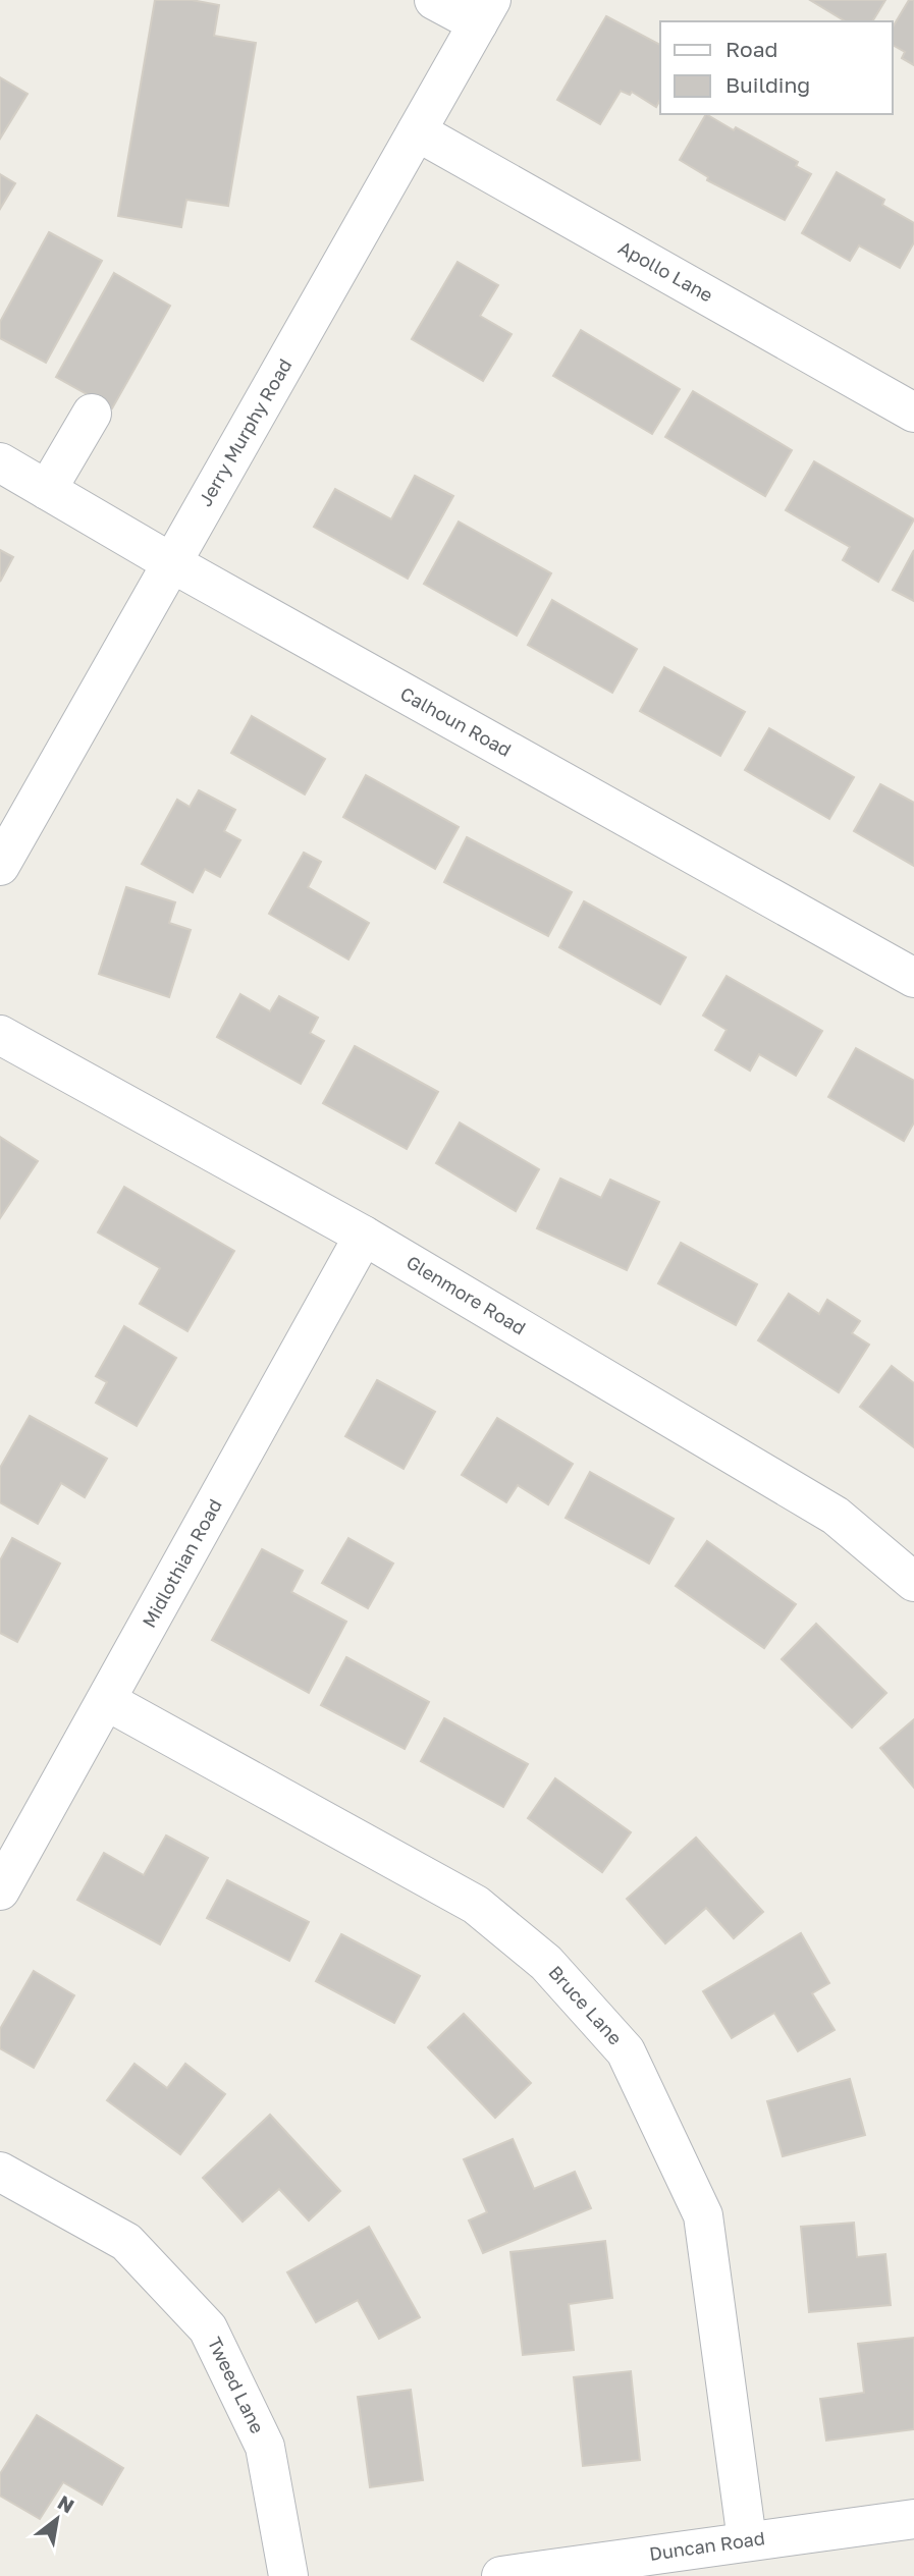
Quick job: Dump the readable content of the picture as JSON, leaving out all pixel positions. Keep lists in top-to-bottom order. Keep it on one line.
{"streets":{"street":["Apollo Lane","Jerry Murphy Road","Calhoun Road","Glenmore Road","Midlothian Road","Bruce Lane","Tweed Lane","Duncan Road"]},"crossings":[["Apollo Lane","Jerry Murphy Road"],["Jerry Murphy Road","Calhoun Road"],["Glenmore Road","Midlothian Road"],["Midlothian Road","Bruce Lane"],["Bruce Lane","Duncan Road"]],"legend":["Road","Building"],"north":"top right"}
